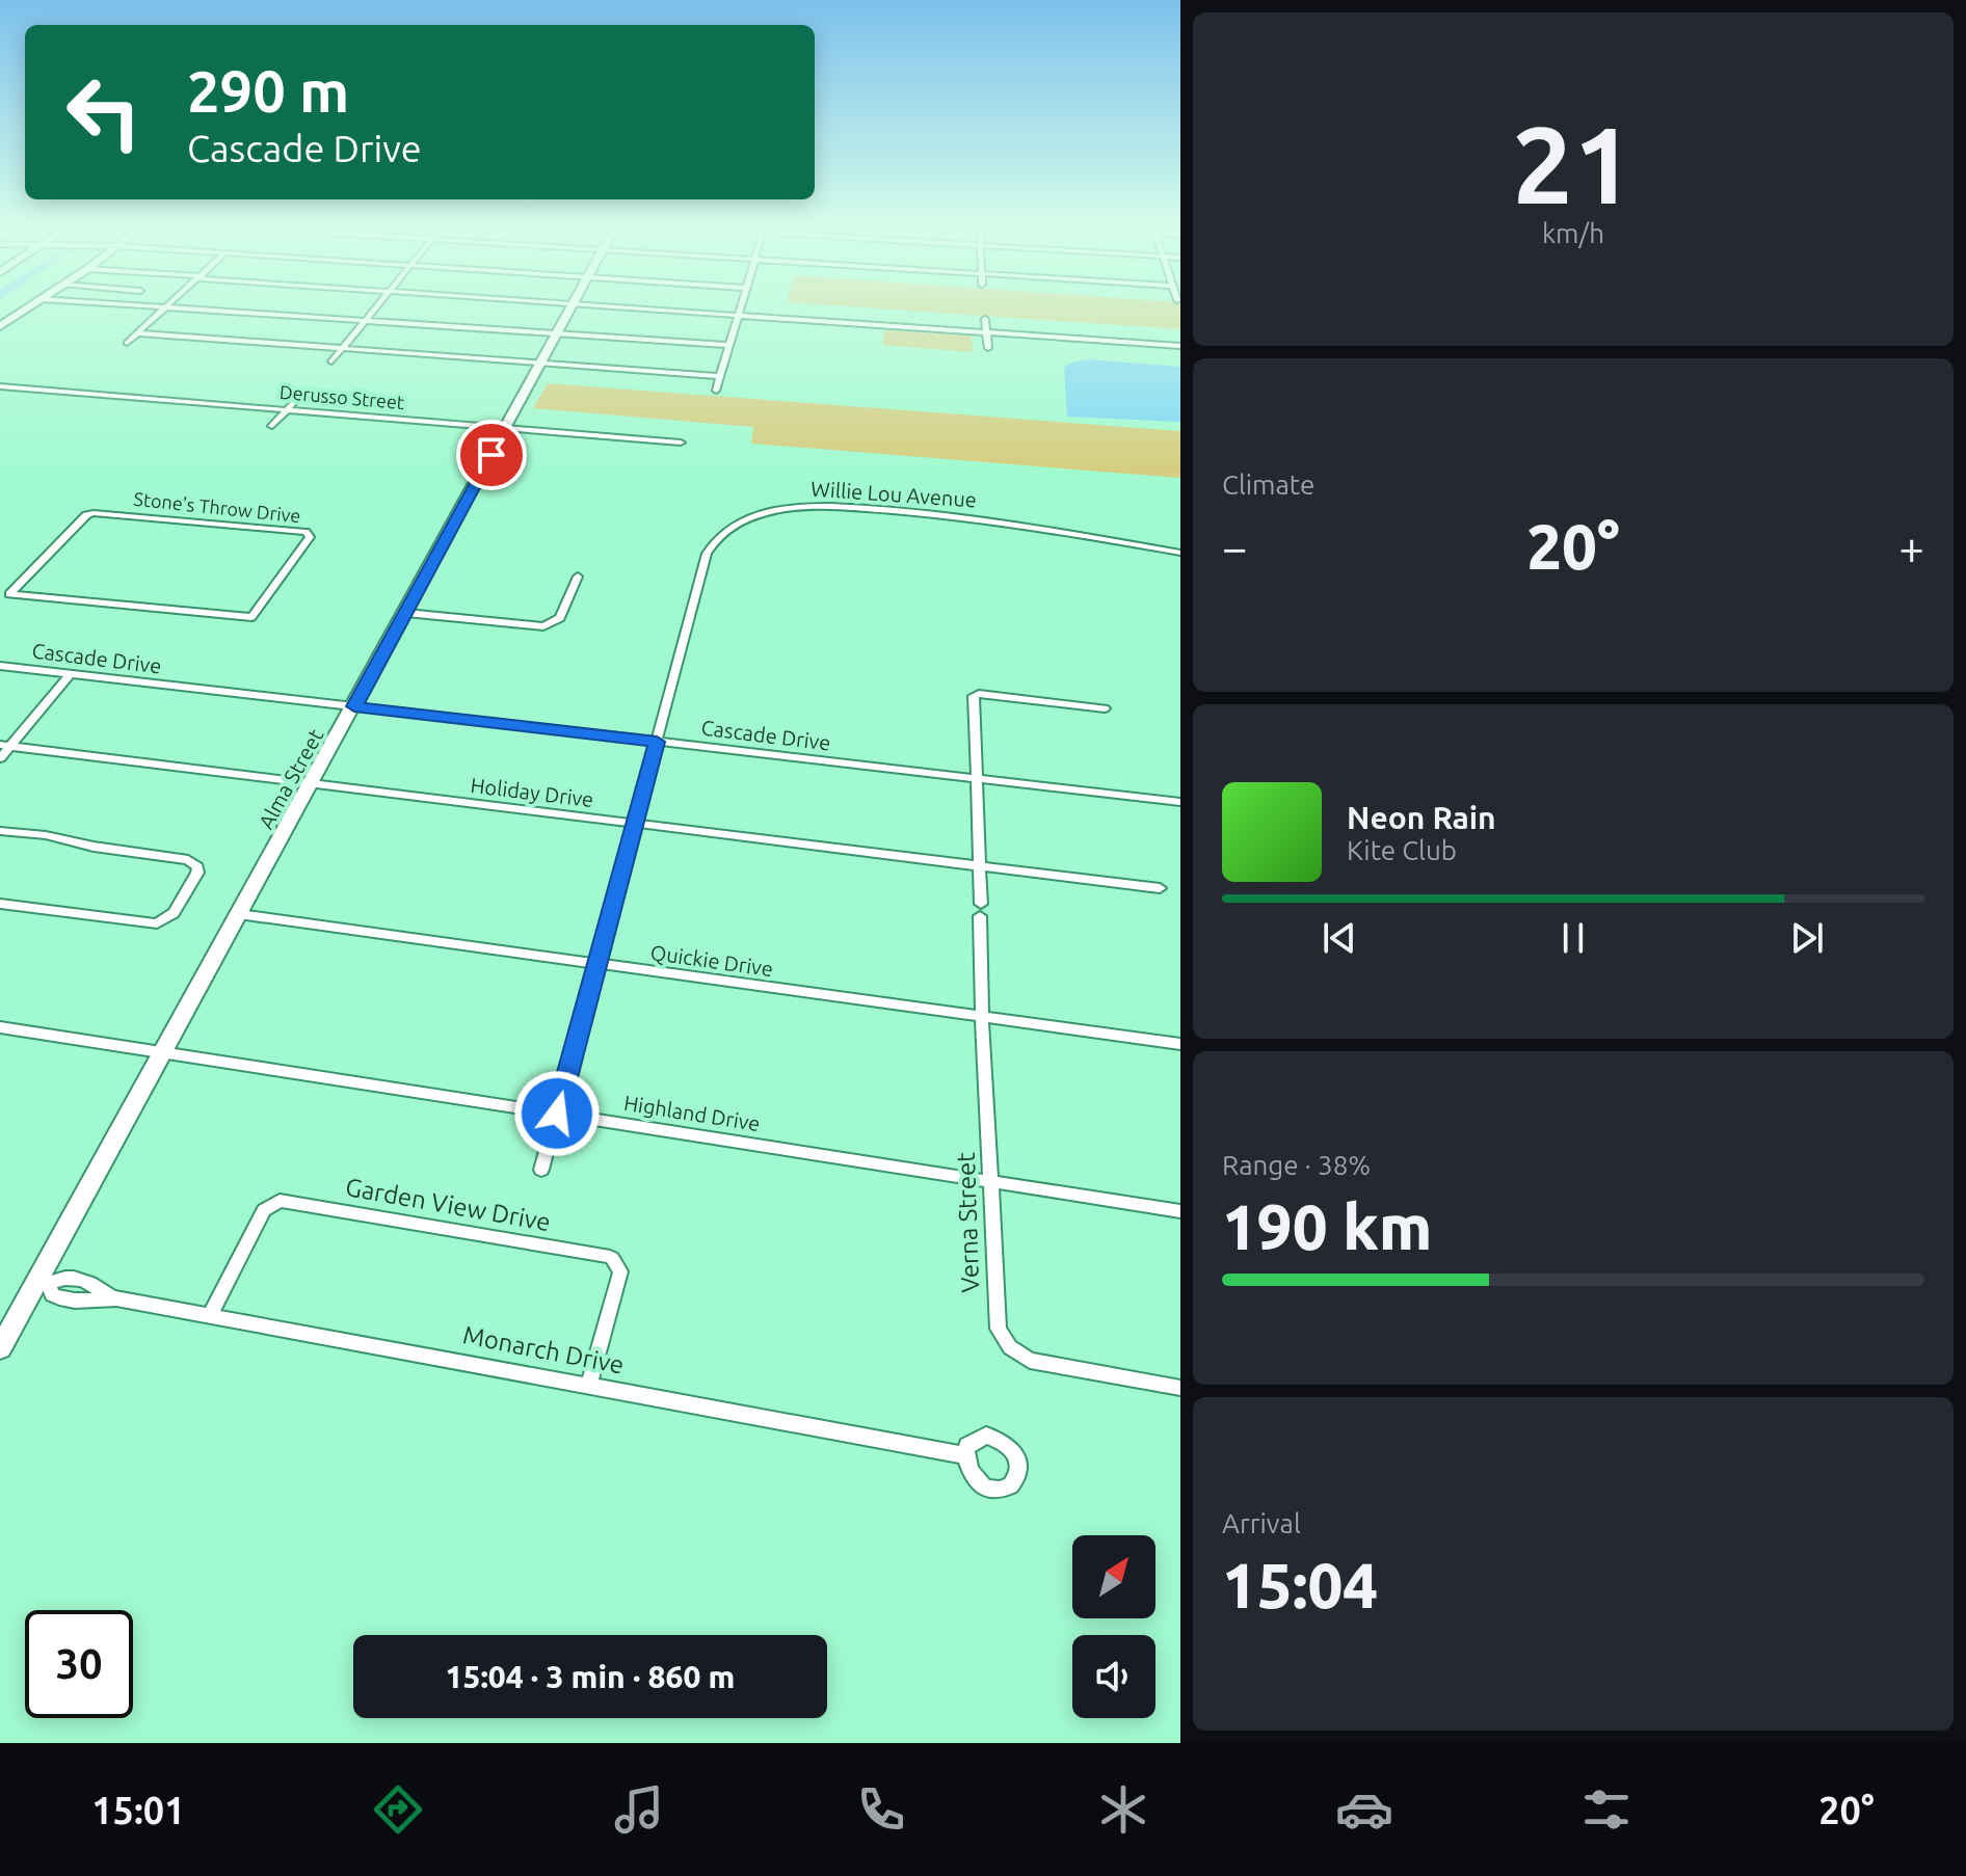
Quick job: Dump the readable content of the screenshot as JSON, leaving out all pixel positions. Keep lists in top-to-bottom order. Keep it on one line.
{"streets":{"street":["Derusso Street","Willie Lou Avenue","Stone's Throw Drive","Cascade Drive","Alma Street","Holiday Drive","Quickie Drive","Highland Drive","Garden View Drive","Verna Street","Monarch Drive"]},"crossings":[["Derusso Street","Alma Street"],["Willie Lou Avenue","Cascade Drive"],["Willie Lou Avenue","Holiday Drive"],["Willie Lou Avenue","Quickie Drive"],["Willie Lou Avenue","Highland Drive"],["Cascade Drive","Alma Street"],["Cascade Drive","Verna Street"],["Alma Street","Holiday Drive"],["Alma Street","Quickie Drive"],["Alma Street","Highland Drive"],["Alma Street","Monarch Drive"],["Holiday Drive","Verna Street"],["Quickie Drive","Verna Street"],["Highland Drive","Verna Street"],["Garden View Drive","Monarch Drive"]],"north":"top right","page":{"tile":[["21","km/h"],"Climate",["Range · 38%","190 km"],["Arrival","15:04"]],"turn":["290 m","Cascade Drive"],"heat":["−","20°","+"],"song":["Neon Rain","Kite Club"],"limit":"30","trip":"15:04 · 3 min · 860 m","tabs":["15:01","20°"]}}
